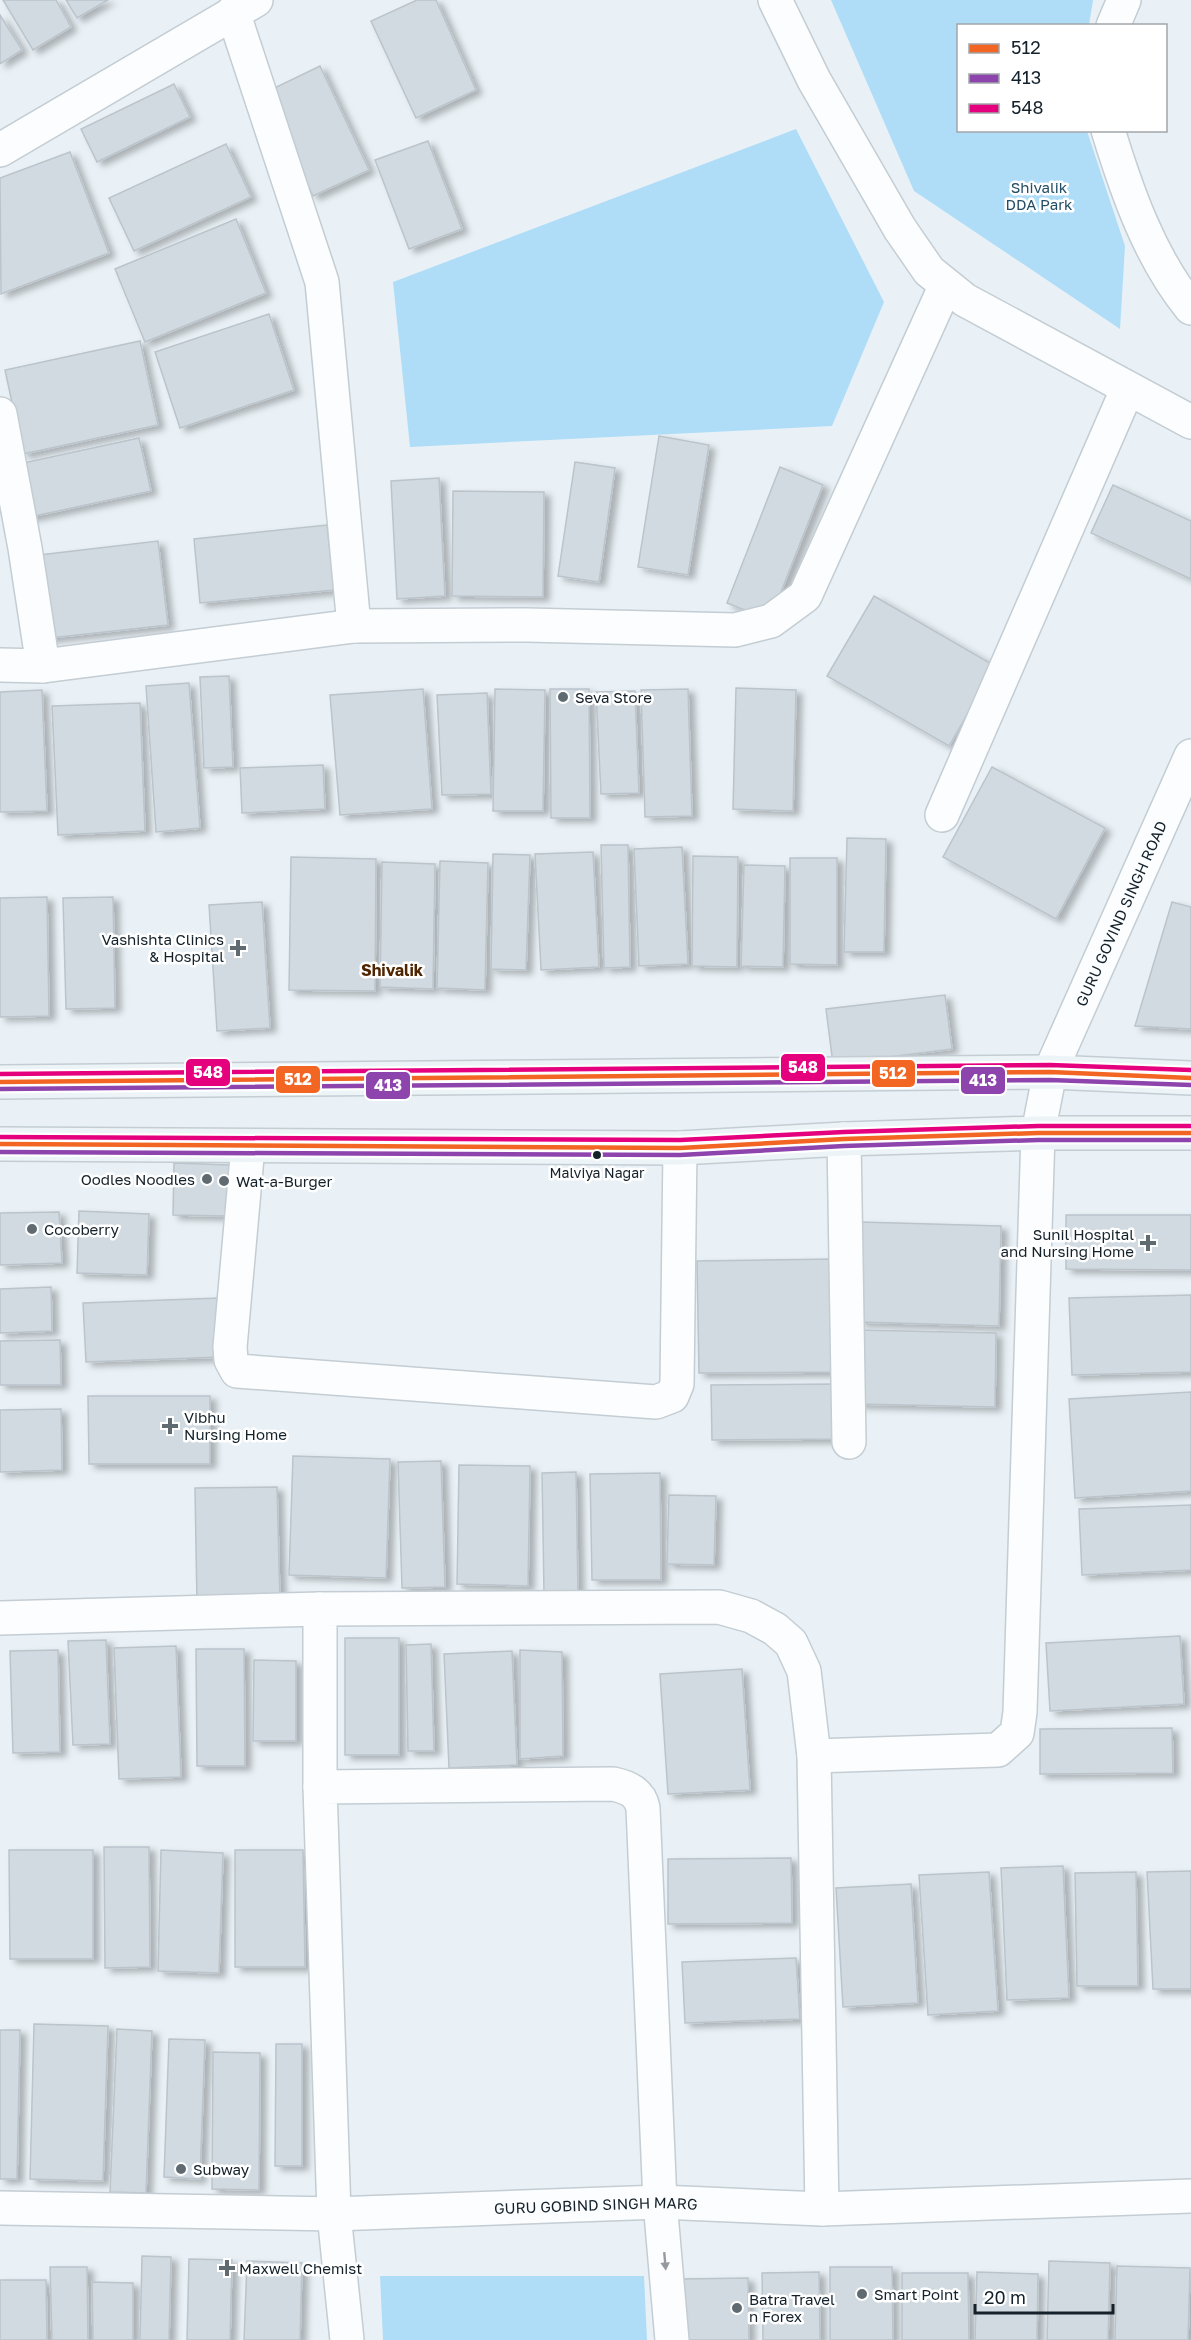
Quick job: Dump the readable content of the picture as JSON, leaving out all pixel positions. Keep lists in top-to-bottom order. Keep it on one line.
{"streets":{"street":["GURU GOVIND SINGH ROAD","GURU GOBIND SINGH MARG"]},"districts":["Shivalik"],"parks":["Shivalik DDA Park"],"places":{"other":["Seva Store","Malviya Nagar","Oodles Noodles","Wat-a-Burger","Cocoberry","Subway","Smart Point","Batra Travel n Forex"],"health":["Vashishta Clinics & Hospital","Sunil Hospital and Nursing Home","Vibhu Nursing Home","Maxwell Chemist"]},"lines":["transit line 548","transit line 512","transit line 413"],"legend":["512","413","548"],"scale_bar":"20 m"}
